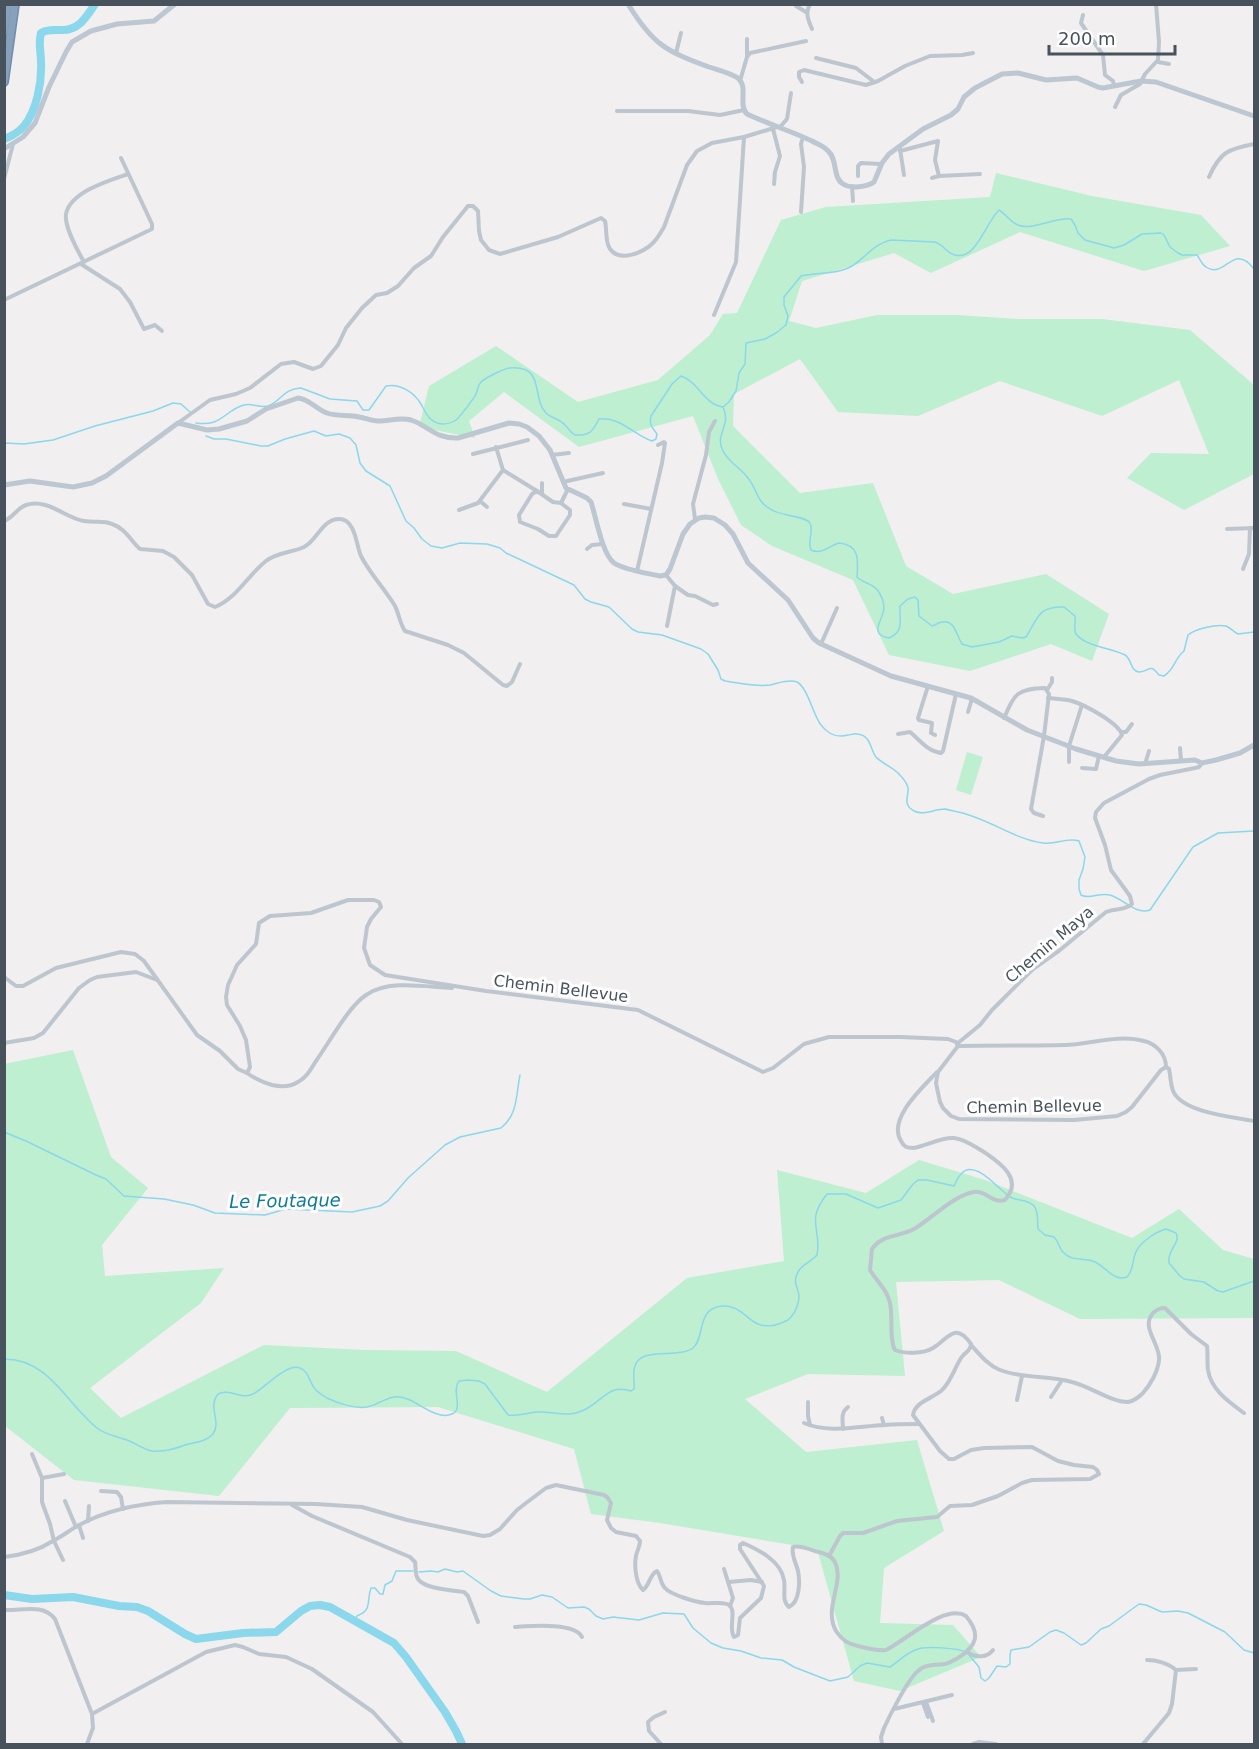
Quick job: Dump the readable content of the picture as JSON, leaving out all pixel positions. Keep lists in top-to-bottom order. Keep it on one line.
{"streets":{"street":["Chemin Maya","Chemin Bellevue"]},"crossings":[["Chemin Maya","Chemin Bellevue"]],"water":["Le Foutaque"],"scale_bar":"200 m"}
